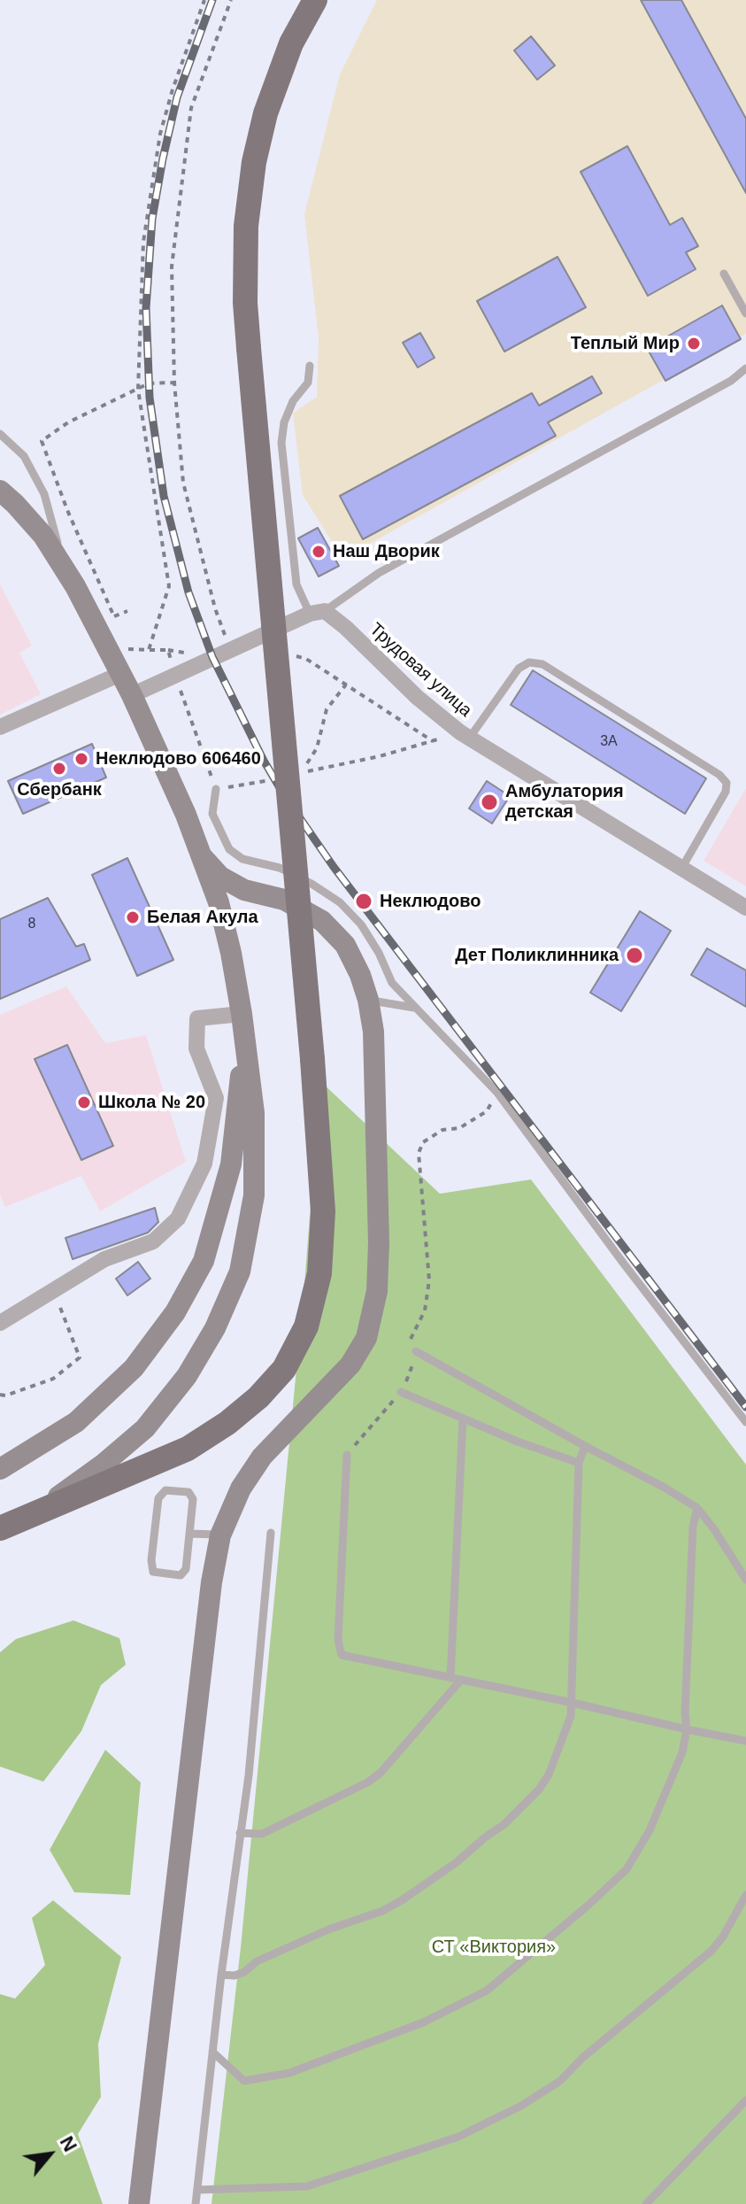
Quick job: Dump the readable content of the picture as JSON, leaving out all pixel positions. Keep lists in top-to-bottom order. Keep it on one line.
{"streets":{"street":["Трудовая улица"]},"parks":["СТ «Виктория»"],"places":["Теплый Мир","Наш Дворик","Неклюдово 606460","Сбербанк","Амбулатория детская","Неклюдово","Белая Акула","Дет Поликлинника","Школа № 20"],"house_numbers":["3А","8"],"north":"top right"}
